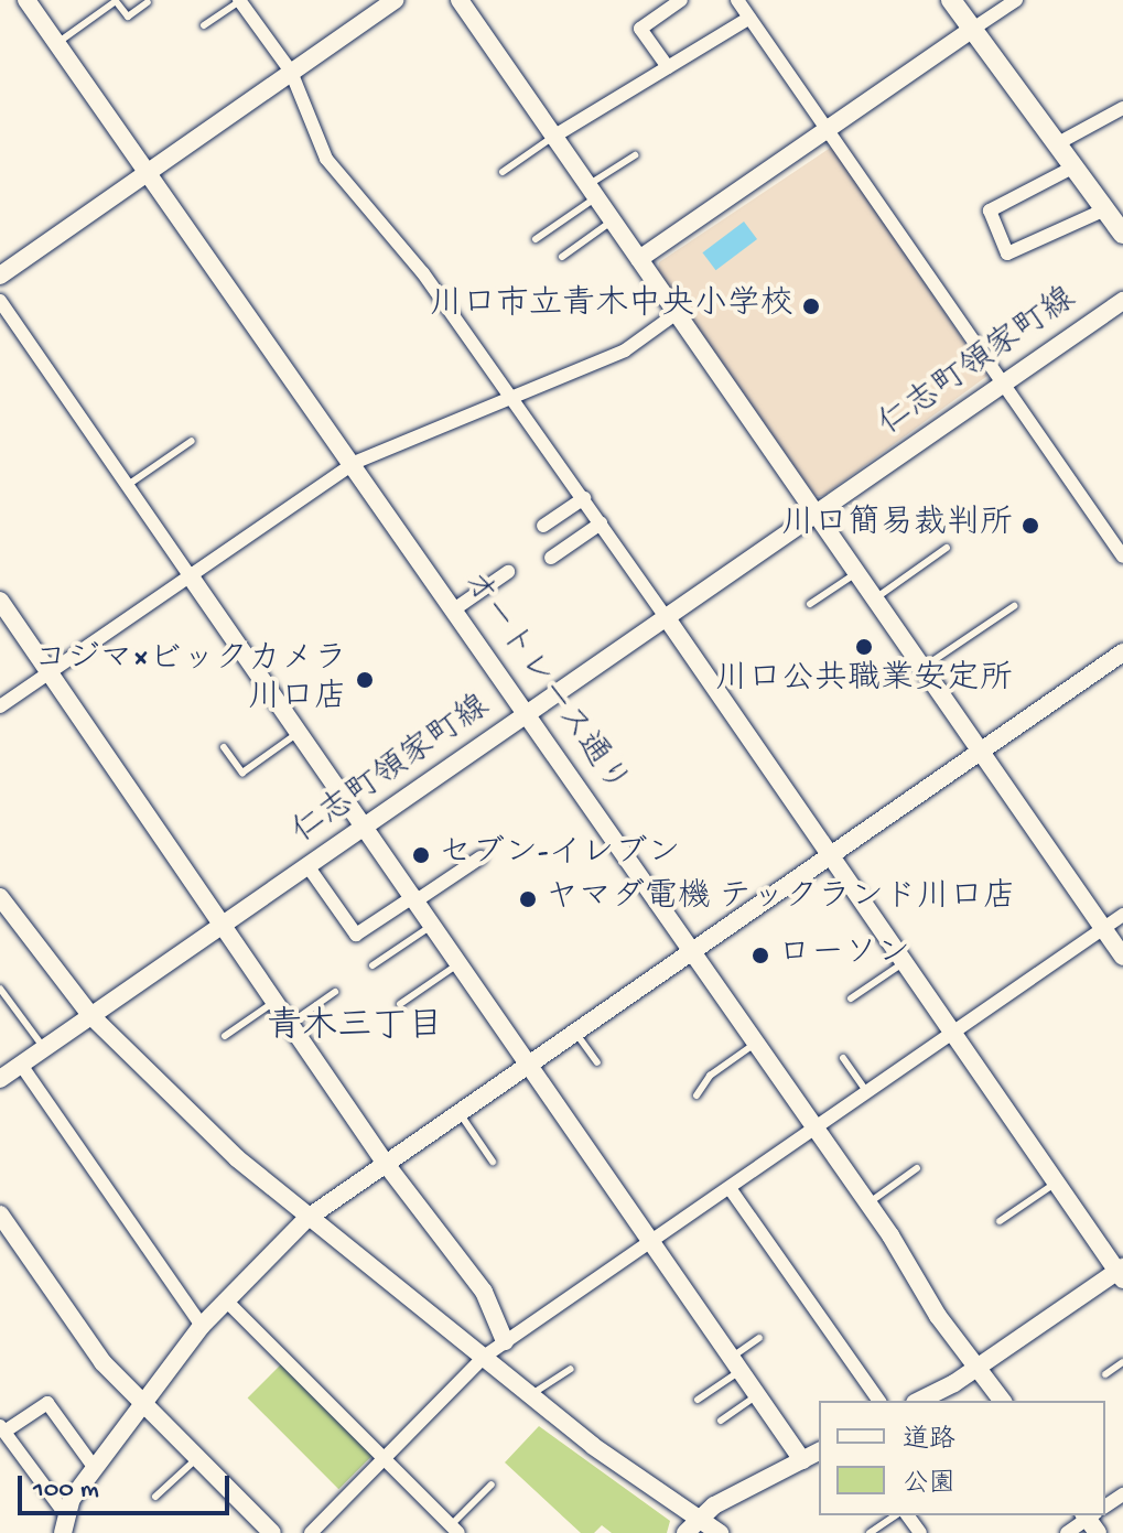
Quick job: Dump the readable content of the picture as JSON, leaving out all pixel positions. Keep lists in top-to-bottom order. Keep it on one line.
{"streets":{"street":["仁志町領家町線","オートレース通り"]},"crossings":[["仁志町領家町線","オートレース通り"]],"districts":["青木三丁目"],"places":["川口市立青木中央小学校","川口簡易裁判所","川口公共職業安定所","コジマ×ビックカメラ 川口店","セブン-イレブン","ヤマダ電機 テックランド川口店","ローソン"],"legend":["道路","公園"],"scale_bar":"100 m"}
